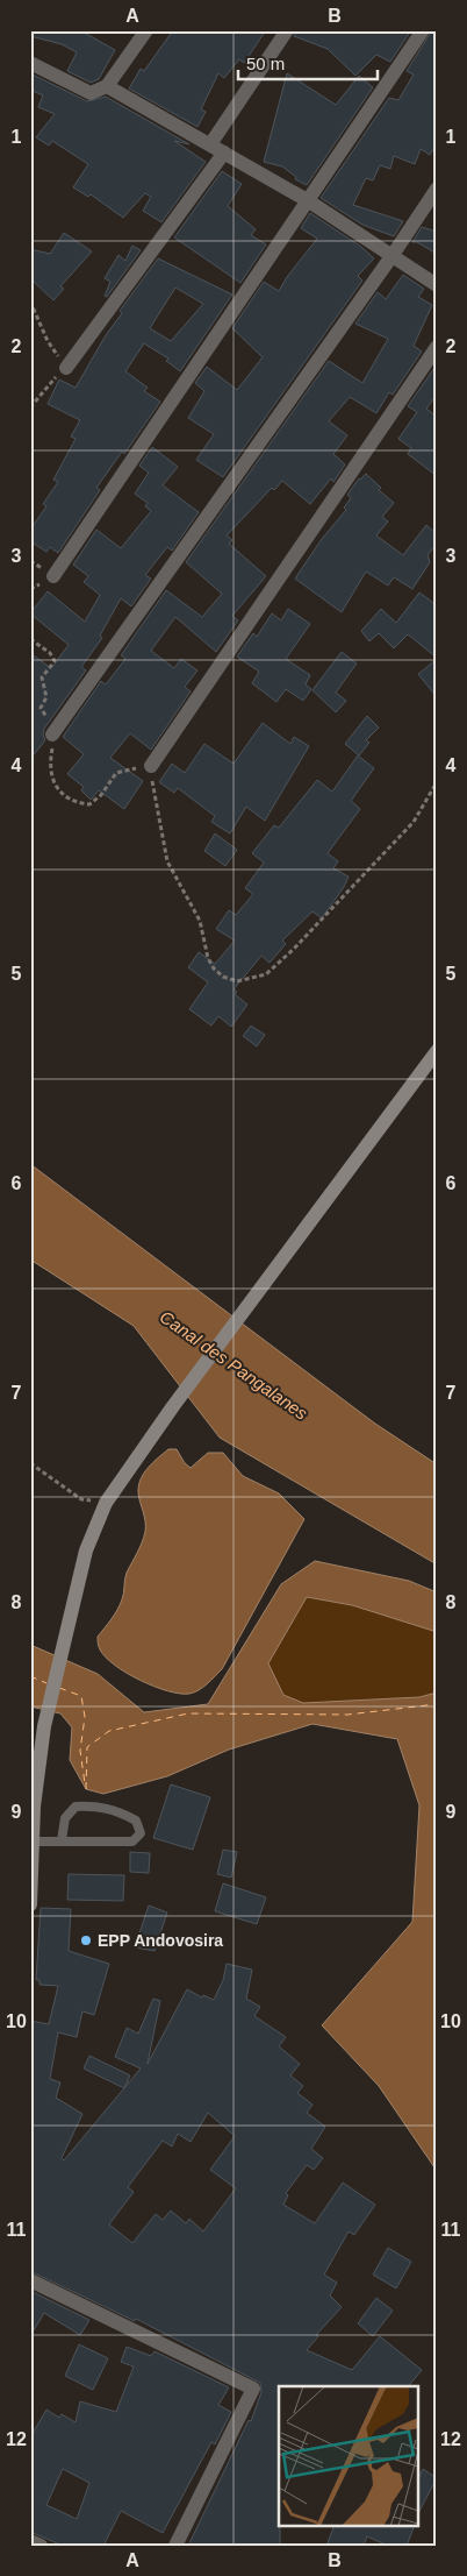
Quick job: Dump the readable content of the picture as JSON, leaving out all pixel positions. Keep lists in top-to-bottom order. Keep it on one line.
{"water":["Canal des Pangalanes"],"places":["EPP Andovosira"],"scale_bar":"50 m","grid":{"columns":["A","B"],"rows":["1","2","3","4","5","6","7","8","9","10","11","12"]}}
